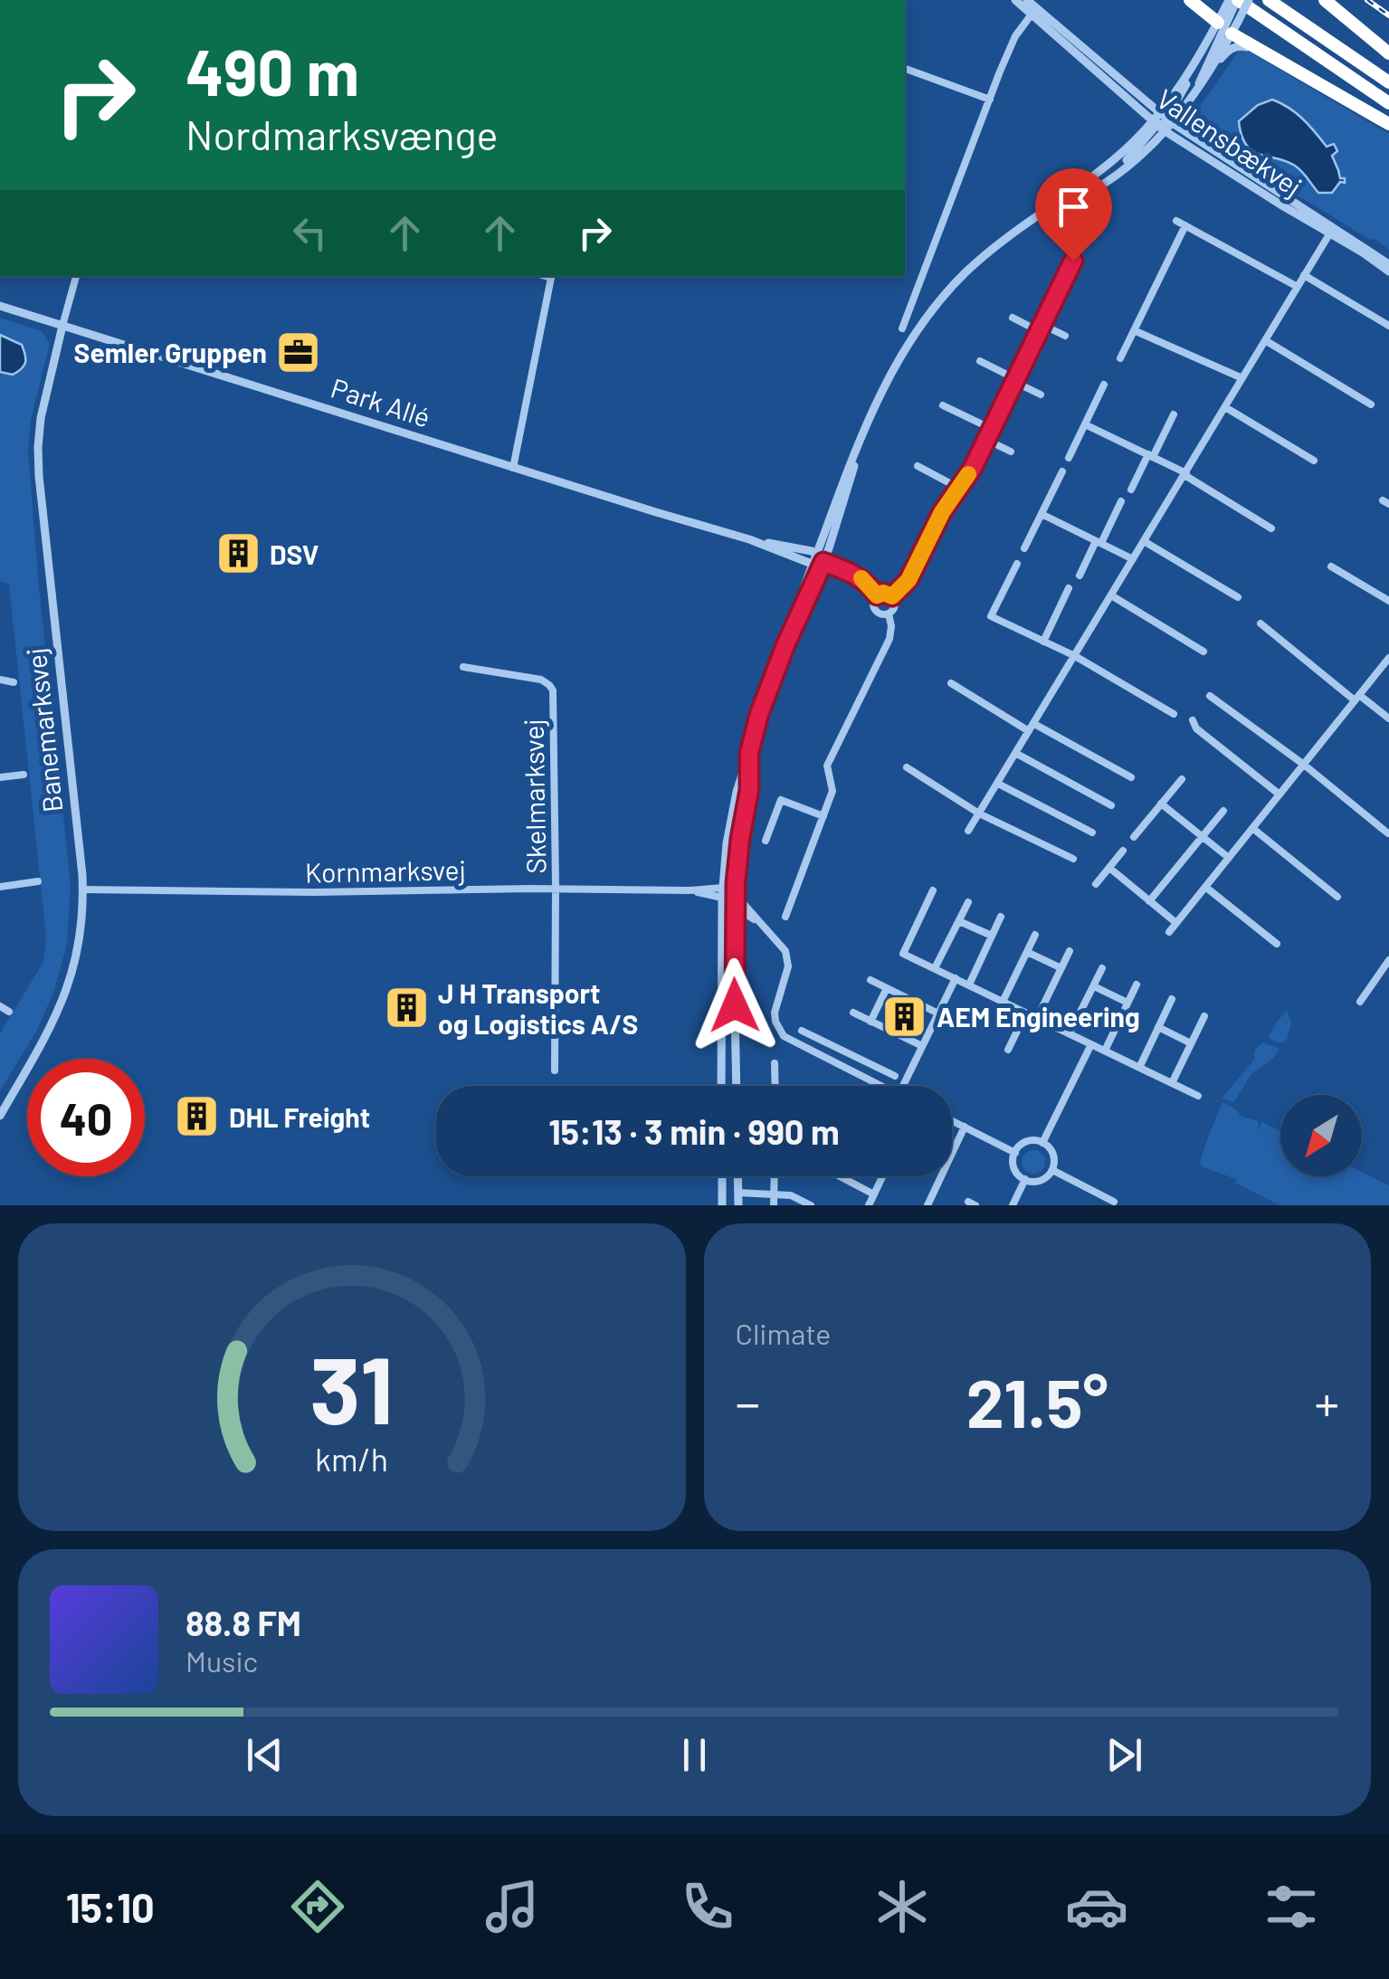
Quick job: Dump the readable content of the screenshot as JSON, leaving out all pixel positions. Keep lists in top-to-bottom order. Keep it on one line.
{"streets":{"street":["Vallensbækvej","Park Allé","Banemarksvej","Skelmarksvej","Kornmarksvej"]},"crossings":[["Park Allé","Banemarksvej"],["Banemarksvej","Kornmarksvej"],["Skelmarksvej","Kornmarksvej"]],"places":{"office":["Semler Gruppen"],"building":["DSV","J H Transport og Logistics A/S","AEM Engineering","DHL Freight"]},"north":"bottom left","page":{"turn":["490 m","Nordmarksvænge"],"limit":"40","trip":"15:13 · 3 min · 990 m","tile":"Climate","heat":["−","21.5°","+"],"song":["88.8 FM","Music"],"tabs":"15:10","gauge":["31","km/h"]}}
